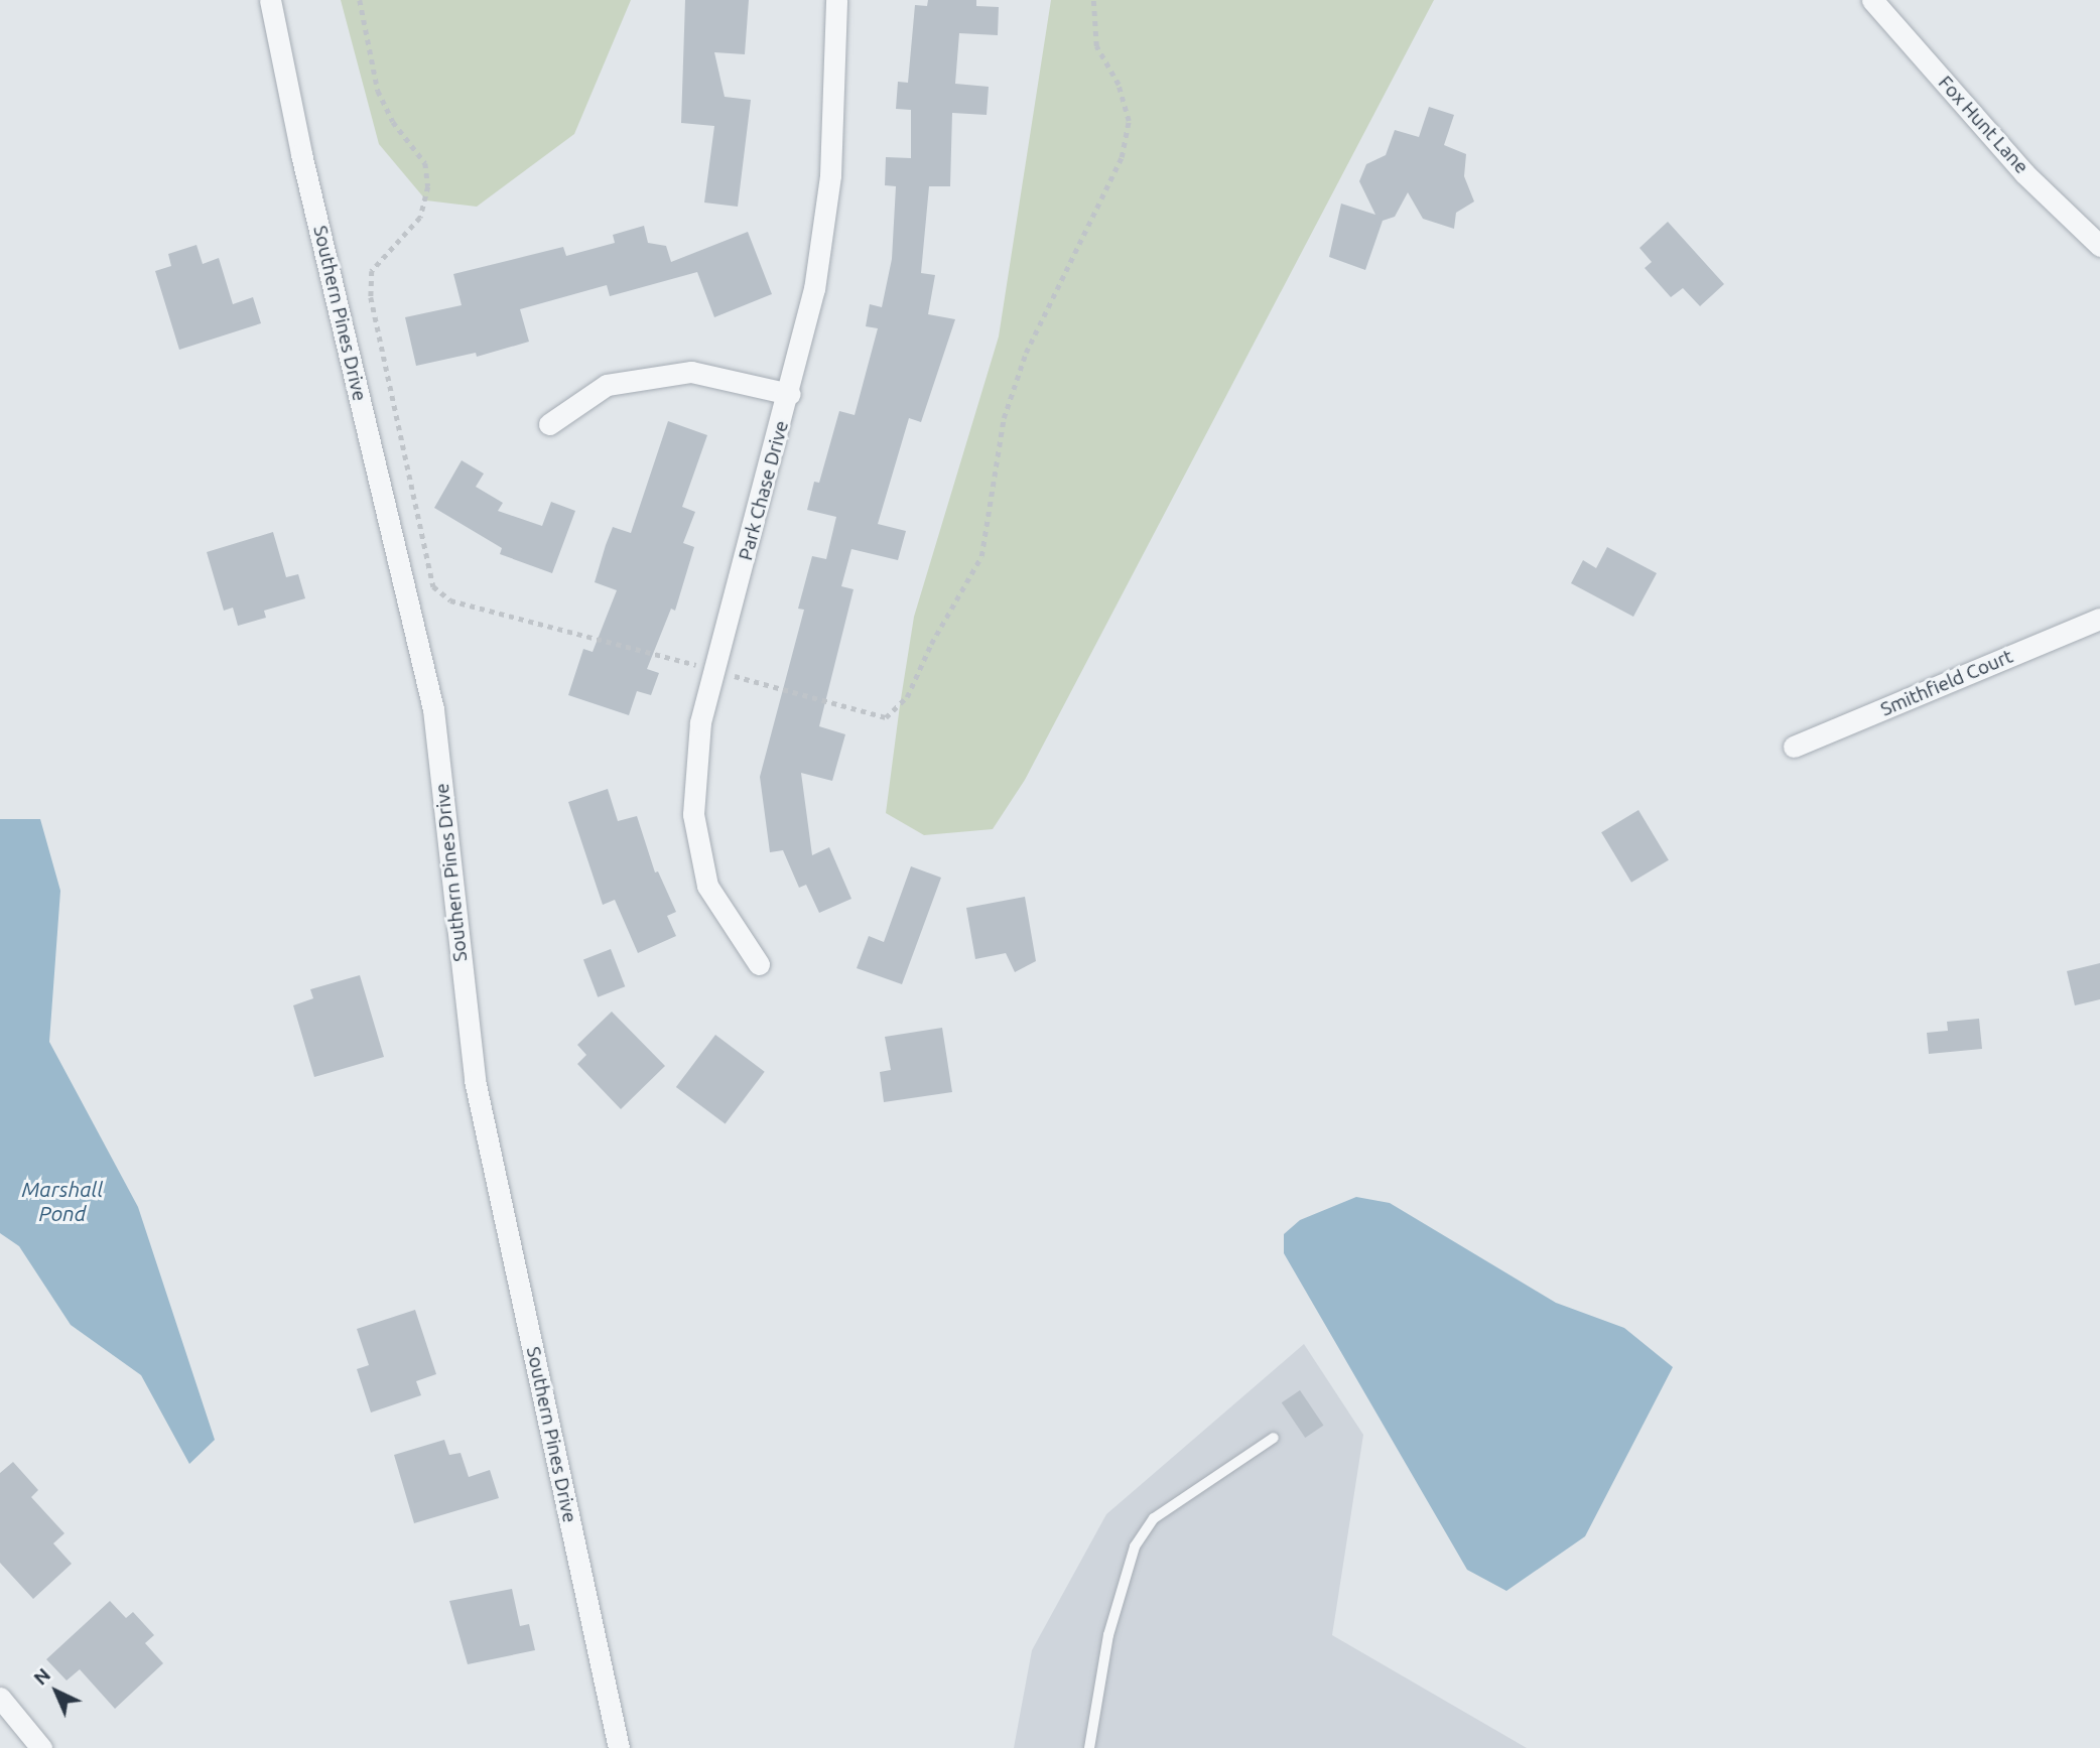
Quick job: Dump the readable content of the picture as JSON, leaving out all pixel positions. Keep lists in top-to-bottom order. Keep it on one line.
{"streets":{"street":["Fox Hunt Lane","Southern Pines Drive","Park Chase Drive","Smithfield Court"]},"water":["Marshall Pond"],"north":"top left"}
